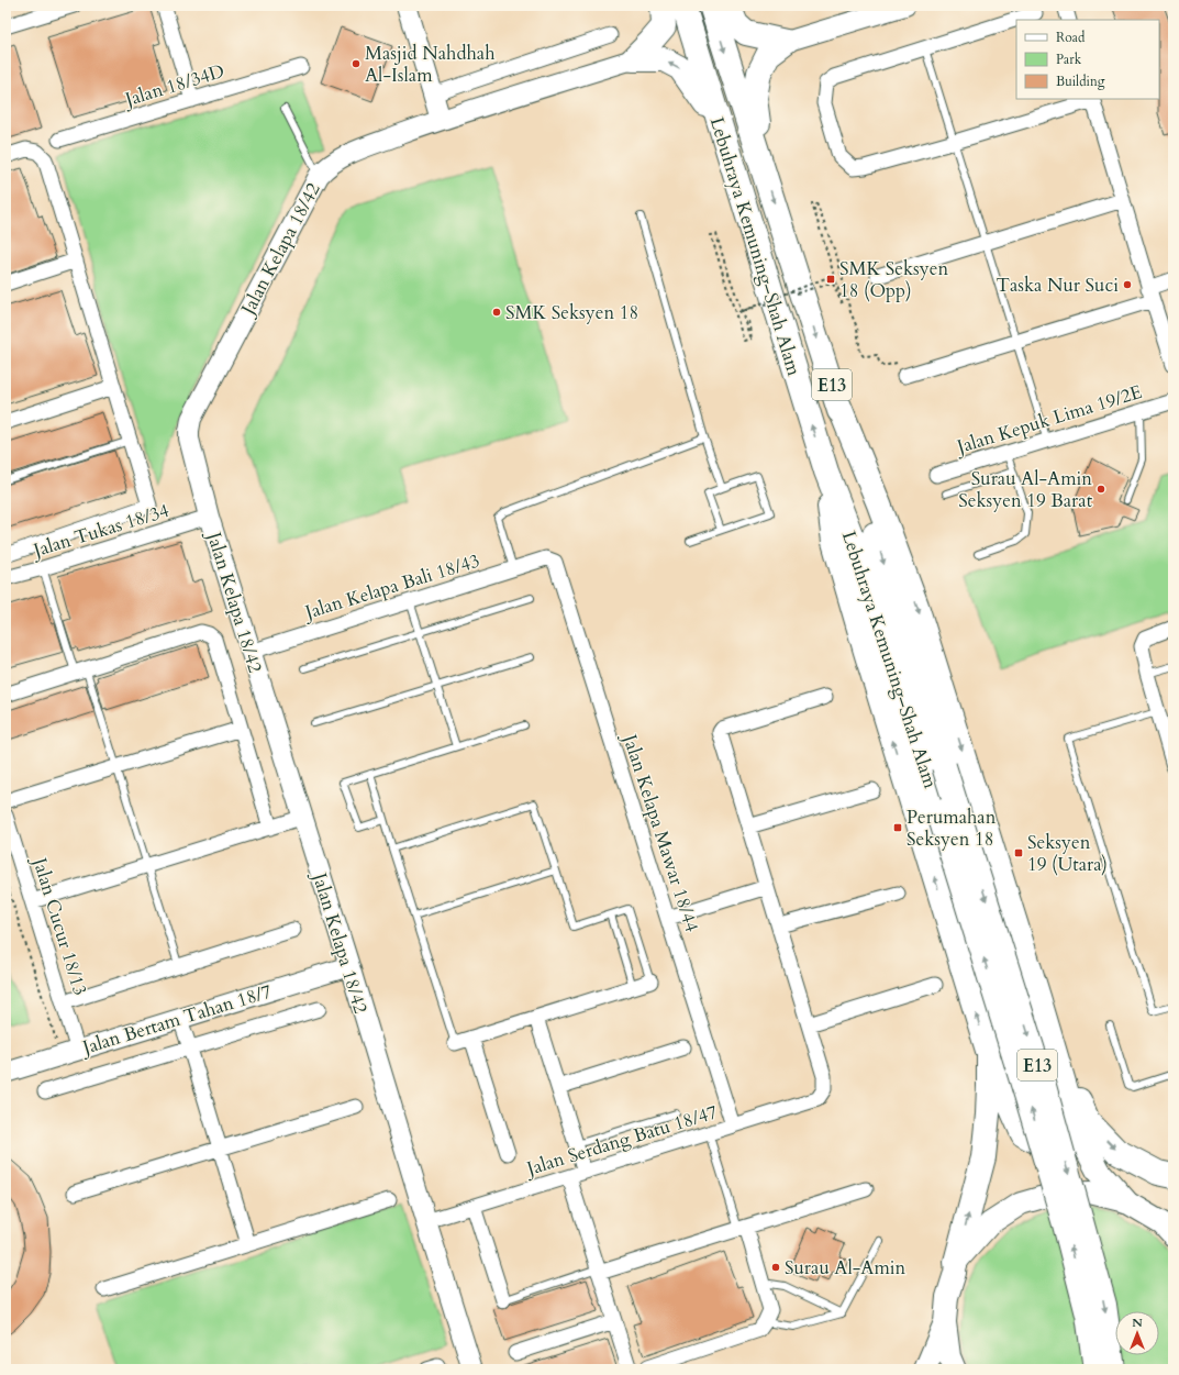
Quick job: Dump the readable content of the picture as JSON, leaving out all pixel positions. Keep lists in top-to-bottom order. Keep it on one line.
{"streets":{"highway":["Lebuhraya Kemuning–Shah Alam","E13"],"street":["Jalan 18/34D","Jalan Kelapa 18/42","Jalan Kepuk Lima 19/2E","Jalan Tukas 18/34","Jalan Kelapa Bali 18/43","Jalan Kelapa Mawar 18/44","Jalan Cucur 18/13","Jalan Bertam Tahan 18/7","Jalan Serdang Batu 18/47"]},"crossings":[["Jalan Kelapa 18/42","Jalan Tukas 18/34"],["Jalan Kelapa 18/42","Jalan Kelapa Bali 18/43"],["Jalan Kelapa 18/42","Jalan Bertam Tahan 18/7"],["Jalan Kelapa 18/42","Jalan Serdang Batu 18/47"],["Jalan Kelapa Bali 18/43","Jalan Kelapa Mawar 18/44"],["Jalan Kelapa Mawar 18/44","Jalan Serdang Batu 18/47"],["Jalan Cucur 18/13","Jalan Bertam Tahan 18/7"]],"places":{"other":["Masjid Nahdhah Al-Islam","Taska Nur Suci","SMK Seksyen 18","Surau Al-Amin Seksyen 19 Barat","Surau Al-Amin"],"transit":["SMK Seksyen 18 (Opp)","Perumahan Seksyen 18","Seksyen 19 (Utara)"]},"legend":["Road","Park","Building"],"north":"top"}
